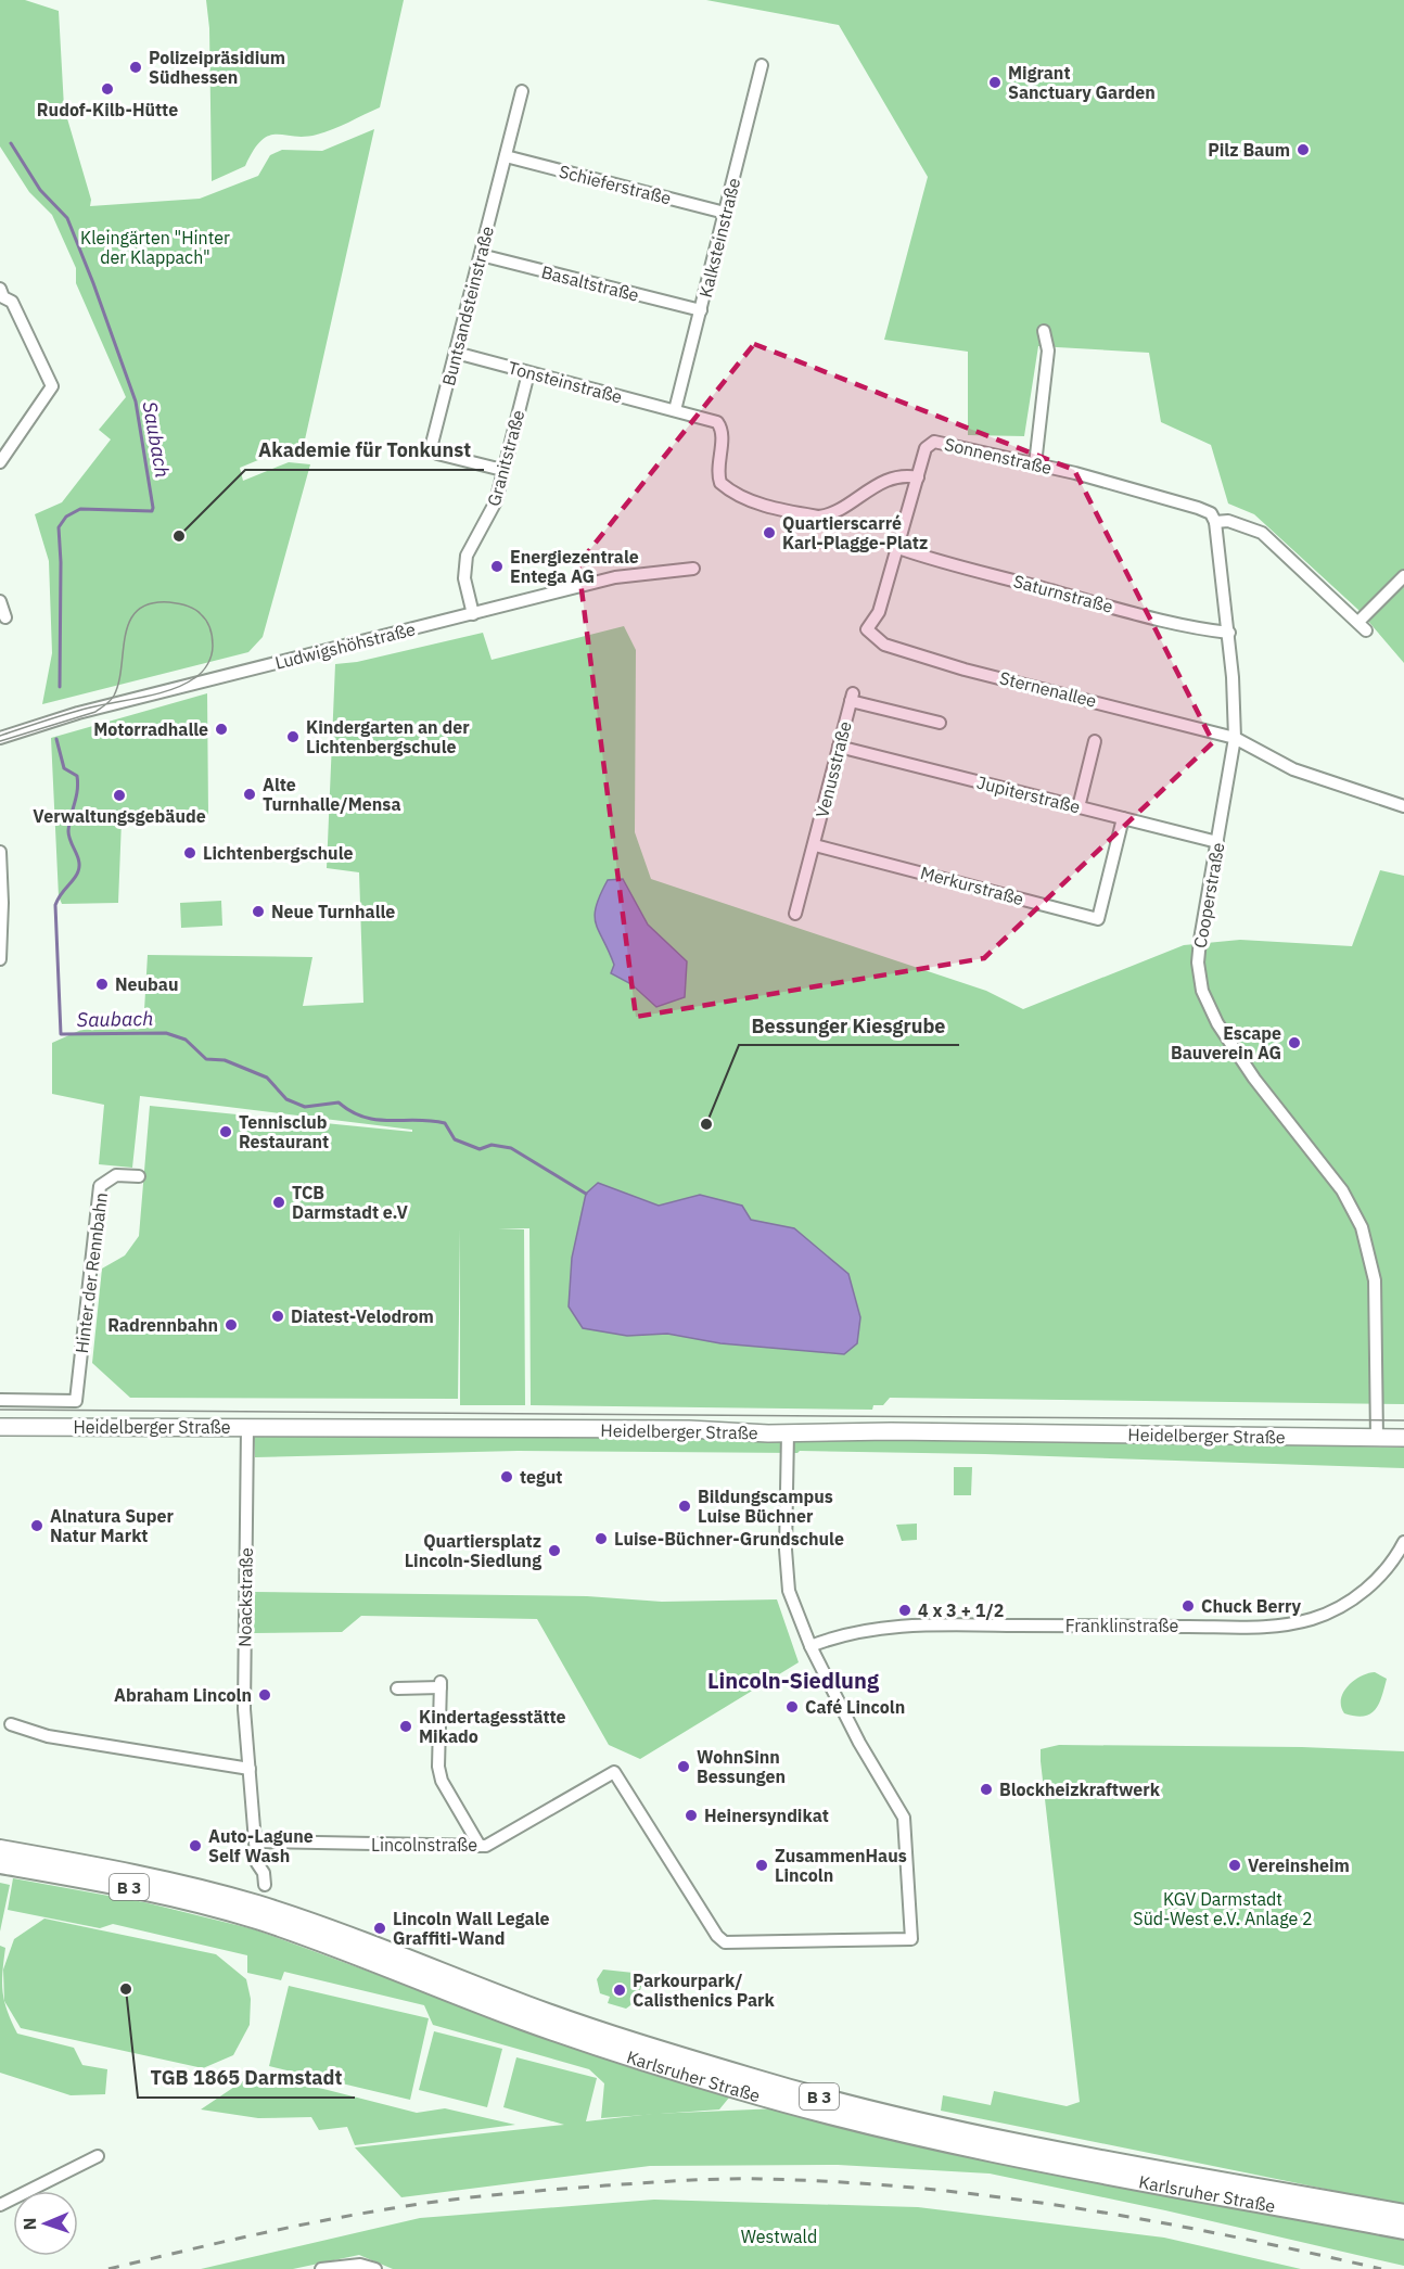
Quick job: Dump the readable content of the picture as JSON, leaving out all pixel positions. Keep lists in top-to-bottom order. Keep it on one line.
{"streets":{"main road":["B 3","Karlsruher Straße"],"street":["Schieferstraße","Kalksteinstraße","Basaltstraße","Buntsandsteinstraße","Tonsteinstraße","Sonnenstraße","Granitstraße","Saturnstraße","Ludwigshöhstraße","Sternenallee","Venusstraße","Jupiterstraße","Merkurstraße","Cooperstraße","Hinter der Rennbahn","Heidelberger Straße","Noackstraße","Franklinstraße","Lincolnstraße"]},"crossings":[["Schieferstraße","Kalksteinstraße"],["Schieferstraße","Buntsandsteinstraße"],["Kalksteinstraße","Basaltstraße"],["Kalksteinstraße","Tonsteinstraße"],["Basaltstraße","Buntsandsteinstraße"],["Buntsandsteinstraße","Tonsteinstraße"],["Buntsandsteinstraße","Granitstraße"],["Tonsteinstraße","Sonnenstraße"],["Tonsteinstraße","Granitstraße"],["Sonnenstraße","Saturnstraße"],["Sonnenstraße","Sternenallee"],["Sonnenstraße","Cooperstraße"],["Granitstraße","Ludwigshöhstraße"],["Saturnstraße","Cooperstraße"],["Sternenallee","Cooperstraße"],["Venusstraße","Jupiterstraße"],["Venusstraße","Merkurstraße"],["Jupiterstraße","Merkurstraße"],["Jupiterstraße","Cooperstraße"],["Cooperstraße","Heidelberger Straße"],["Hinter der Rennbahn","Heidelberger Straße"],["Heidelberger Straße","Noackstraße"],["Noackstraße","Lincolnstraße"],["Franklinstraße","Lincolnstraße"]],"districts":["Lincoln-Siedlung"],"water":["Saubach"],"parks":["Kleingärten \"Hinter der Klappach\"","KGV Darmstadt Süd-West e.V. Anlage 2","Westwald"],"places":["Polizeipräsidium Südhessen","Migrant Sanctuary Garden","Rudof-Kilb-Hütte","Pilz Baum","Quartierscarré Karl-Plagge-Platz","Akademie für Tonkunst","Energiezentrale Entega AG","Motorradhalle","Kindergarten an der Lichtenbergschule","Alte Turnhalle/Mensa","Verwaltungsgebäude","Lichtenbergschule","Neue Turnhalle","Neubau","Escape Bauverein AG","Bessunger Kiesgrube","Tennisclub Restaurant","TCB Darmstadt e.V","Diatest-Velodrom","Radrennbahn","tegut","Bildungscampus Luise Büchner","Alnatura Super Natur Markt","Luise-Büchner-Grundschule","Quartiersplatz Lincoln-Siedlung","Chuck Berry","4 x 3 + 1/2","Abraham Lincoln","Café Lincoln","Kindertagesstätte Mikado","WohnSinn Bessungen","Blockheizkraftwerk","Heinersyndikat","Auto-Lagune Self Wash","ZusammenHaus Lincoln","Vereinsheim","Lincoln Wall Legale Graffiti-Wand","TGB 1865 Darmstadt","Parkourpark/ Calisthenics Park"],"north":"left"}
